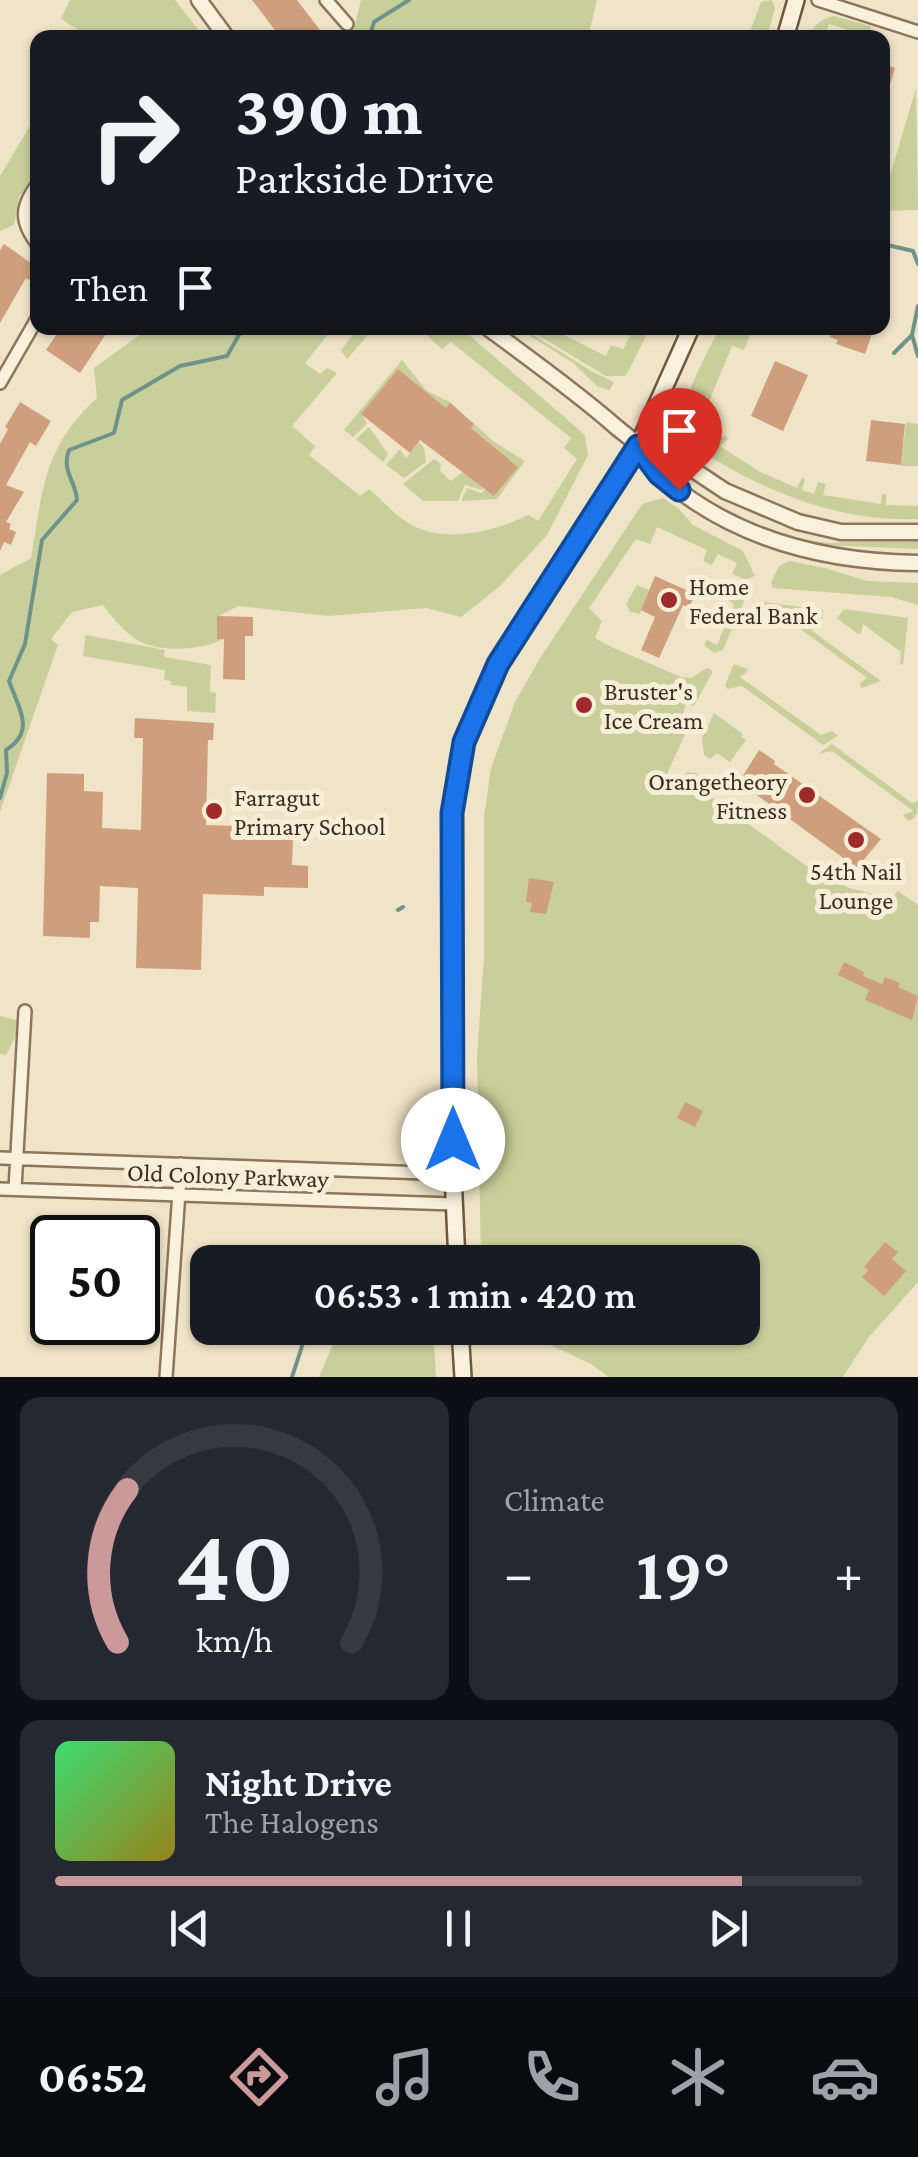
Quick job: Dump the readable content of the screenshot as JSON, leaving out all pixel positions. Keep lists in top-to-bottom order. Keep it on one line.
{"streets":{"street":["Old Colony Parkway"]},"places":["Home Federal Bank","Bruster's Ice Cream","Orangetheory Fitness","Farragut Primary School","54th Nail Lounge"],"page":{"turn":["390 m","Parkside Drive"],"then":"Then","limit":"50","trip":"06:53 · 1 min · 420 m","tile":"Climate","heat":["−","19°","+"],"song":["Night Drive","The Halogens"],"tabs":"06:52","gauge":["40","km/h"]}}
